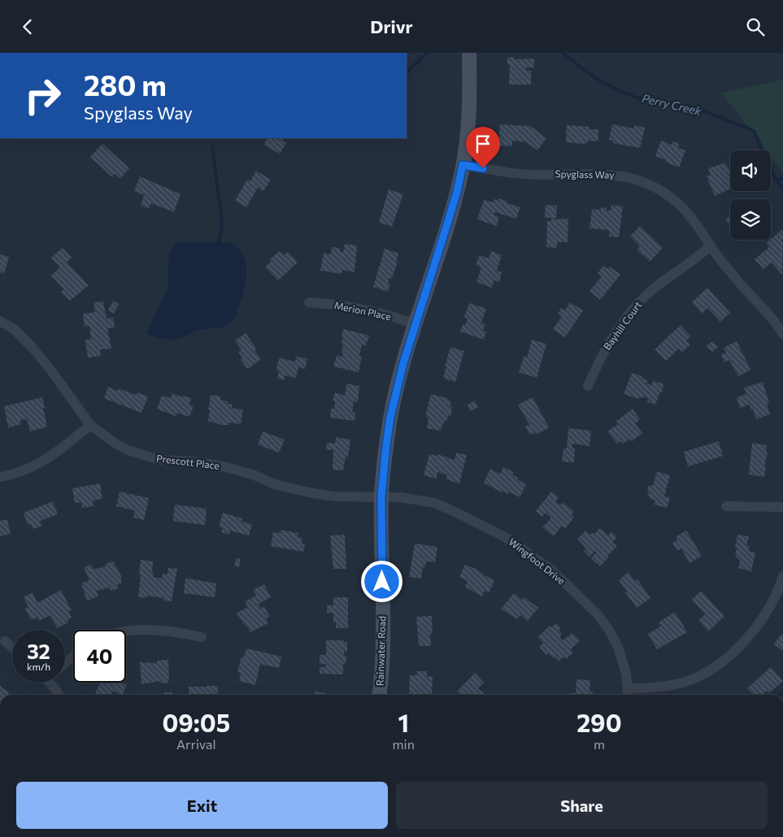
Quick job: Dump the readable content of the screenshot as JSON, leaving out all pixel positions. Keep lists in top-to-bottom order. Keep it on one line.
{"streets":{"street":["Spyglass Way","Merion Place","Bayhill Court","Prescott Place","Wingfoot Drive","Rainwater Road"]},"crossings":[["Spyglass Way","Bayhill Court"],["Spyglass Way","Rainwater Road"],["Merion Place","Rainwater Road"],["Prescott Place","Wingfoot Drive"],["Prescott Place","Rainwater Road"],["Wingfoot Drive","Rainwater Road"]],"water":["Perry Creek"],"page":{"header":"Drivr","turn":["280 m","Spyglass Way"],"speed":"32 km/h","limit":"40","eta":["09:05","Arrival","1","min","290","m"],"buttons":["Exit","Share"]}}
